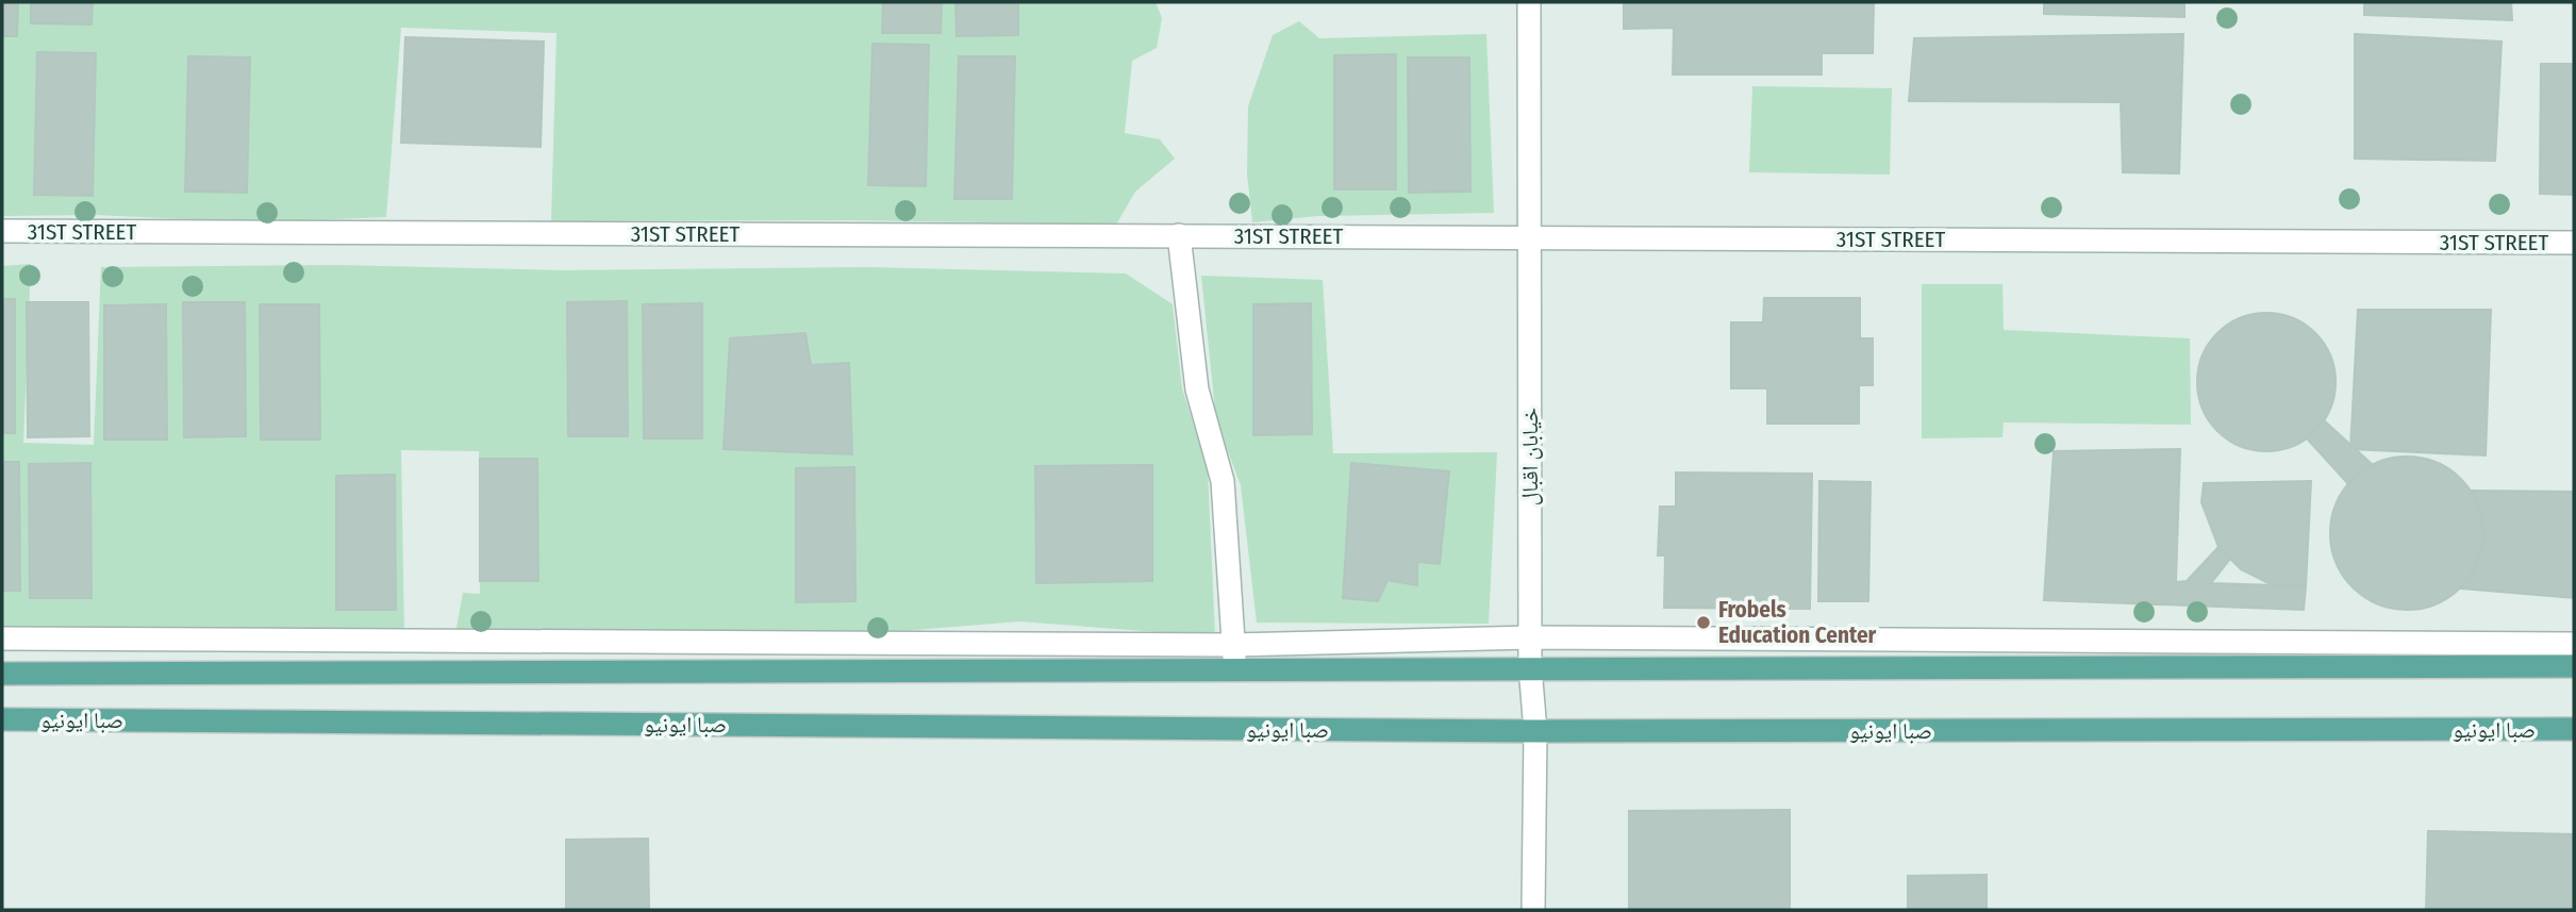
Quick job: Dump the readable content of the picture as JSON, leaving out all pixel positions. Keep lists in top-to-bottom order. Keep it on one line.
{"streets":{"main road":["صبا ایونیو"],"street":["31ST STREET","خیابان اقبال"]},"crossings":[["31ST STREET","خیابان اقبال"],["خیابان اقبال","صبا ایونیو"]],"places":["Frobels Education Center"]}
